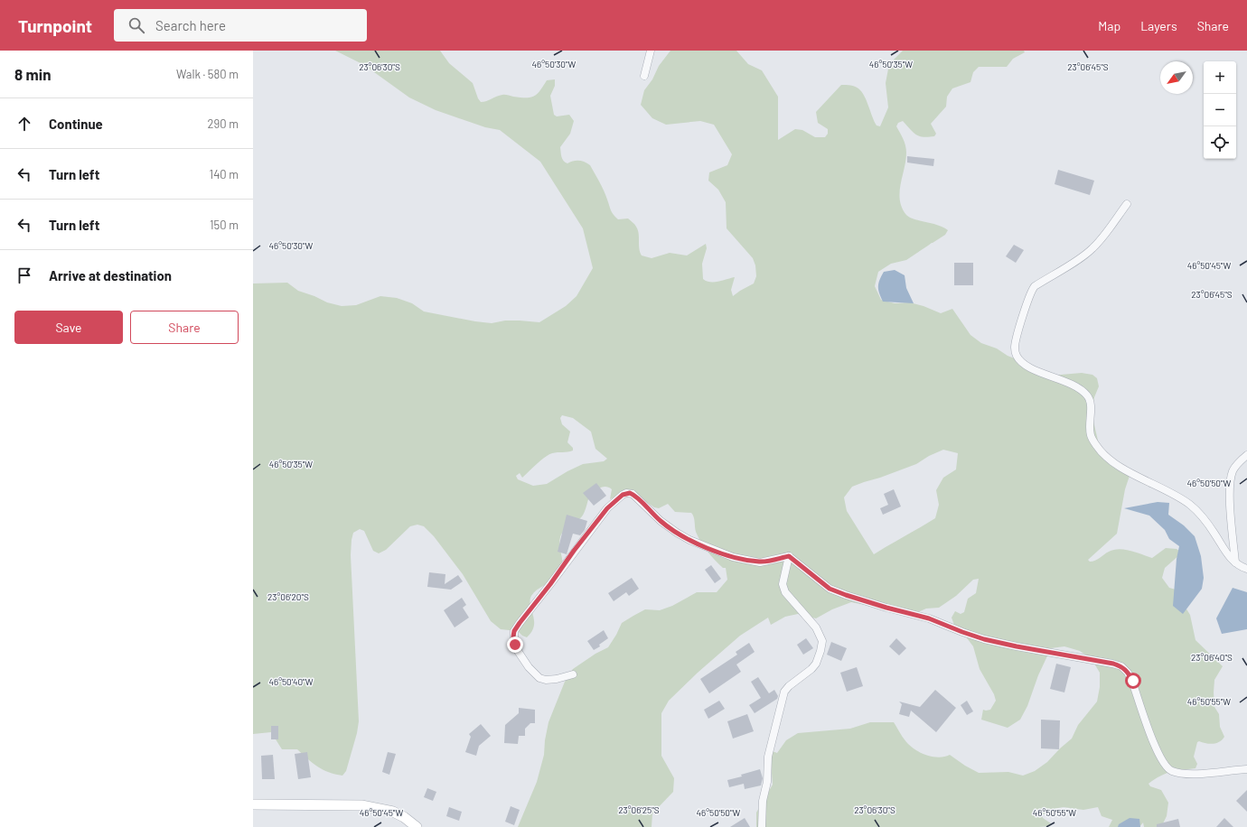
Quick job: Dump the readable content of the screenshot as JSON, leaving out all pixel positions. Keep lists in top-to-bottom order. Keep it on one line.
{"north":"bottom left","page":{"header":"Turnpoint","search":"Search here","nav":["Map","Layers","Share"],"heading":["8 min","Walk · 580 m"],"map_buttons":["+","−"],"list":[["Continue","290 m"],["Turn left","140 m"],["Turn left","150 m"],"Arrive at destination"],"buttons":["Save","Share"]},"coordinates":["46°50'30\"W","46°50'35\"W","23°06'30\"S","23°06'45\"S","46°50'45\"W","46°50'50\"W","23°06'20\"S","23°06'40\"S","46°50'40\"W","46°50'55\"W","23°06'25\"S"]}
